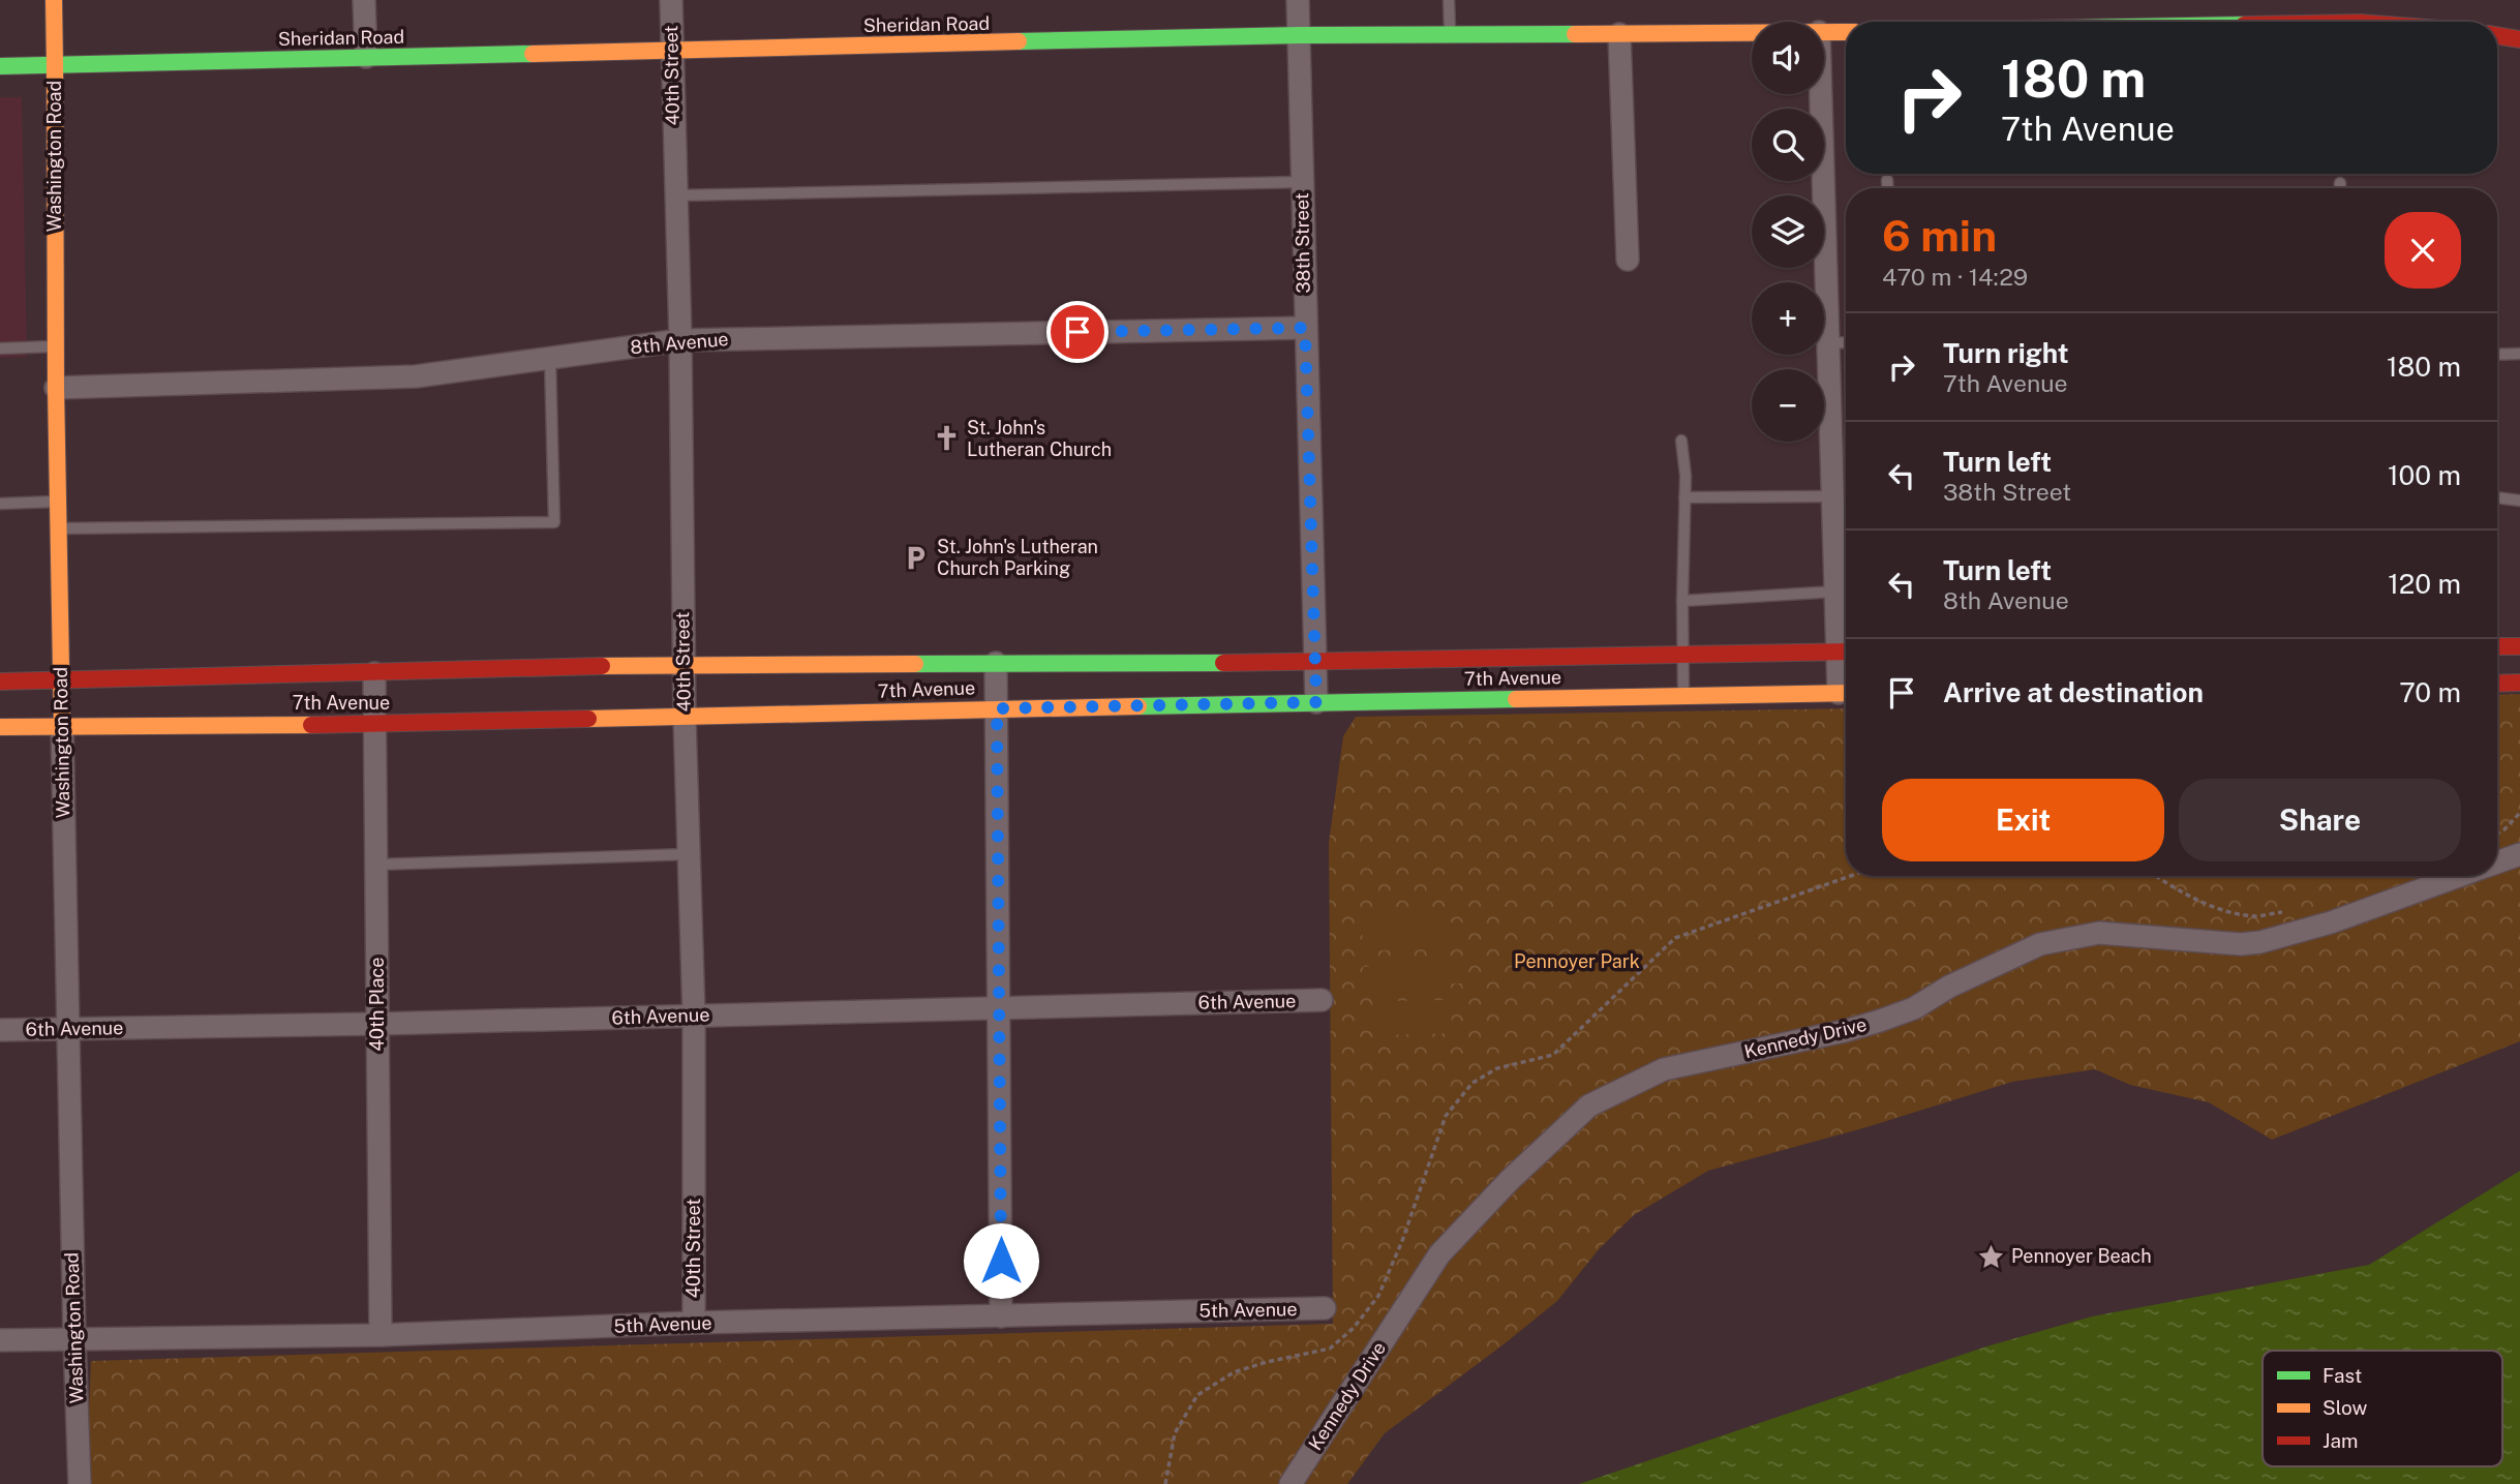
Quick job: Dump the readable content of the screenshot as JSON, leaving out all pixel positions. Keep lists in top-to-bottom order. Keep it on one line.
{"streets":{"street":["Sheridan Road","40th Street","Washington Road","38th Street","8th Avenue","7th Avenue","6th Avenue","40th Place","Kennedy Drive","5th Avenue"]},"crossings":[["Sheridan Road","40th Street"],["Sheridan Road","Washington Road"],["Sheridan Road","38th Street"],["40th Street","8th Avenue"],["40th Street","7th Avenue"],["40th Street","6th Avenue"],["40th Street","5th Avenue"],["Washington Road","8th Avenue"],["Washington Road","7th Avenue"],["Washington Road","6th Avenue"],["Washington Road","5th Avenue"],["38th Street","8th Avenue"],["38th Street","7th Avenue"],["7th Avenue","40th Place"],["6th Avenue","40th Place"],["40th Place","5th Avenue"]],"parks":["Pennoyer Park"],"places":{"church":["St. John's Lutheran Church"],"parking":["St. John's Lutheran Church Parking"],"place":["Pennoyer Beach"]},"legend":["Fast","Slow","Jam"],"page":{"map_buttons":["+","−"],"turn":["180 m","7th Avenue"],"heading":["6 min","470 m · 14:29"],"list":[{"name":"Turn right","note":"7th Avenue","value":"180 m"},{"name":"Turn left","note":"38th Street","value":"100 m"},{"name":"Turn left","note":"8th Avenue","value":"120 m"},{"name":"Arrive at destination","value":"70 m"}],"buttons":["Exit","Share"]}}
